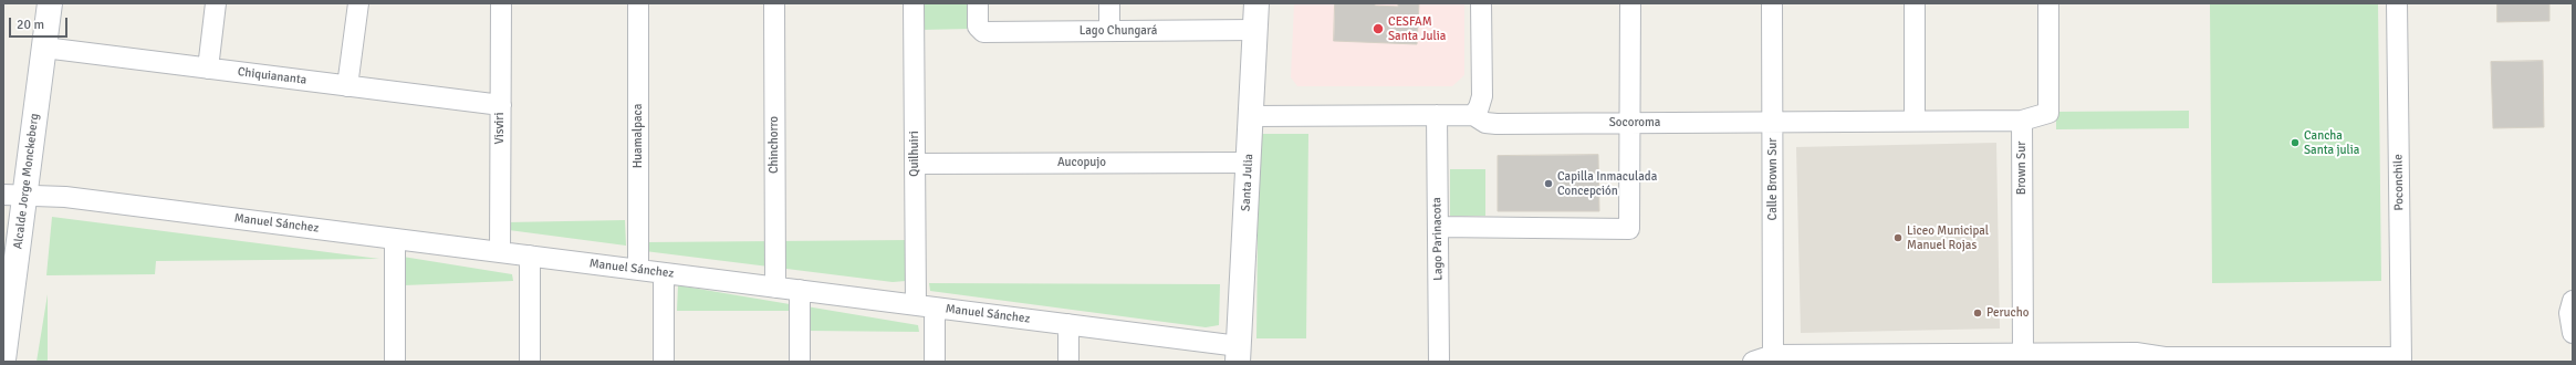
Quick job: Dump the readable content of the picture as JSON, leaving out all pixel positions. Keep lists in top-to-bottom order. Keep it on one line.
{"streets":{"main road":["Alcalde Jorge Monckeberg","Santa Julia"],"street":["Lago Chungará","Chiquiananta","Socoroma","Visviri","Huamalpaca","Chinchorro","Quilhuiri","Aucopujo","Brown Sur","Calle Brown Sur","Poconchile","Manuel Sánchez","Lago Parinacota"]},"crossings":[["Lago Chungará","Santa Julia"],["Chiquiananta","Visviri"],["Chiquiananta","Alcalde Jorge Monckeberg"],["Socoroma","Brown Sur"],["Socoroma","Calle Brown Sur"],["Socoroma","Santa Julia"],["Socoroma","Lago Parinacota"],["Visviri","Manuel Sánchez"],["Huamalpaca","Manuel Sánchez"],["Chinchorro","Manuel Sánchez"],["Quilhuiri","Aucopujo"],["Quilhuiri","Manuel Sánchez"],["Aucopujo","Santa Julia"],["Alcalde Jorge Monckeberg","Manuel Sánchez"],["Santa Julia","Manuel Sánchez"]],"places":["CESFAM Santa Julia","Cancha Santa julia","Capilla Inmaculada Concepción","Liceo Municipal Manuel Rojas","Perucho"],"scale_bar":"20 m"}
